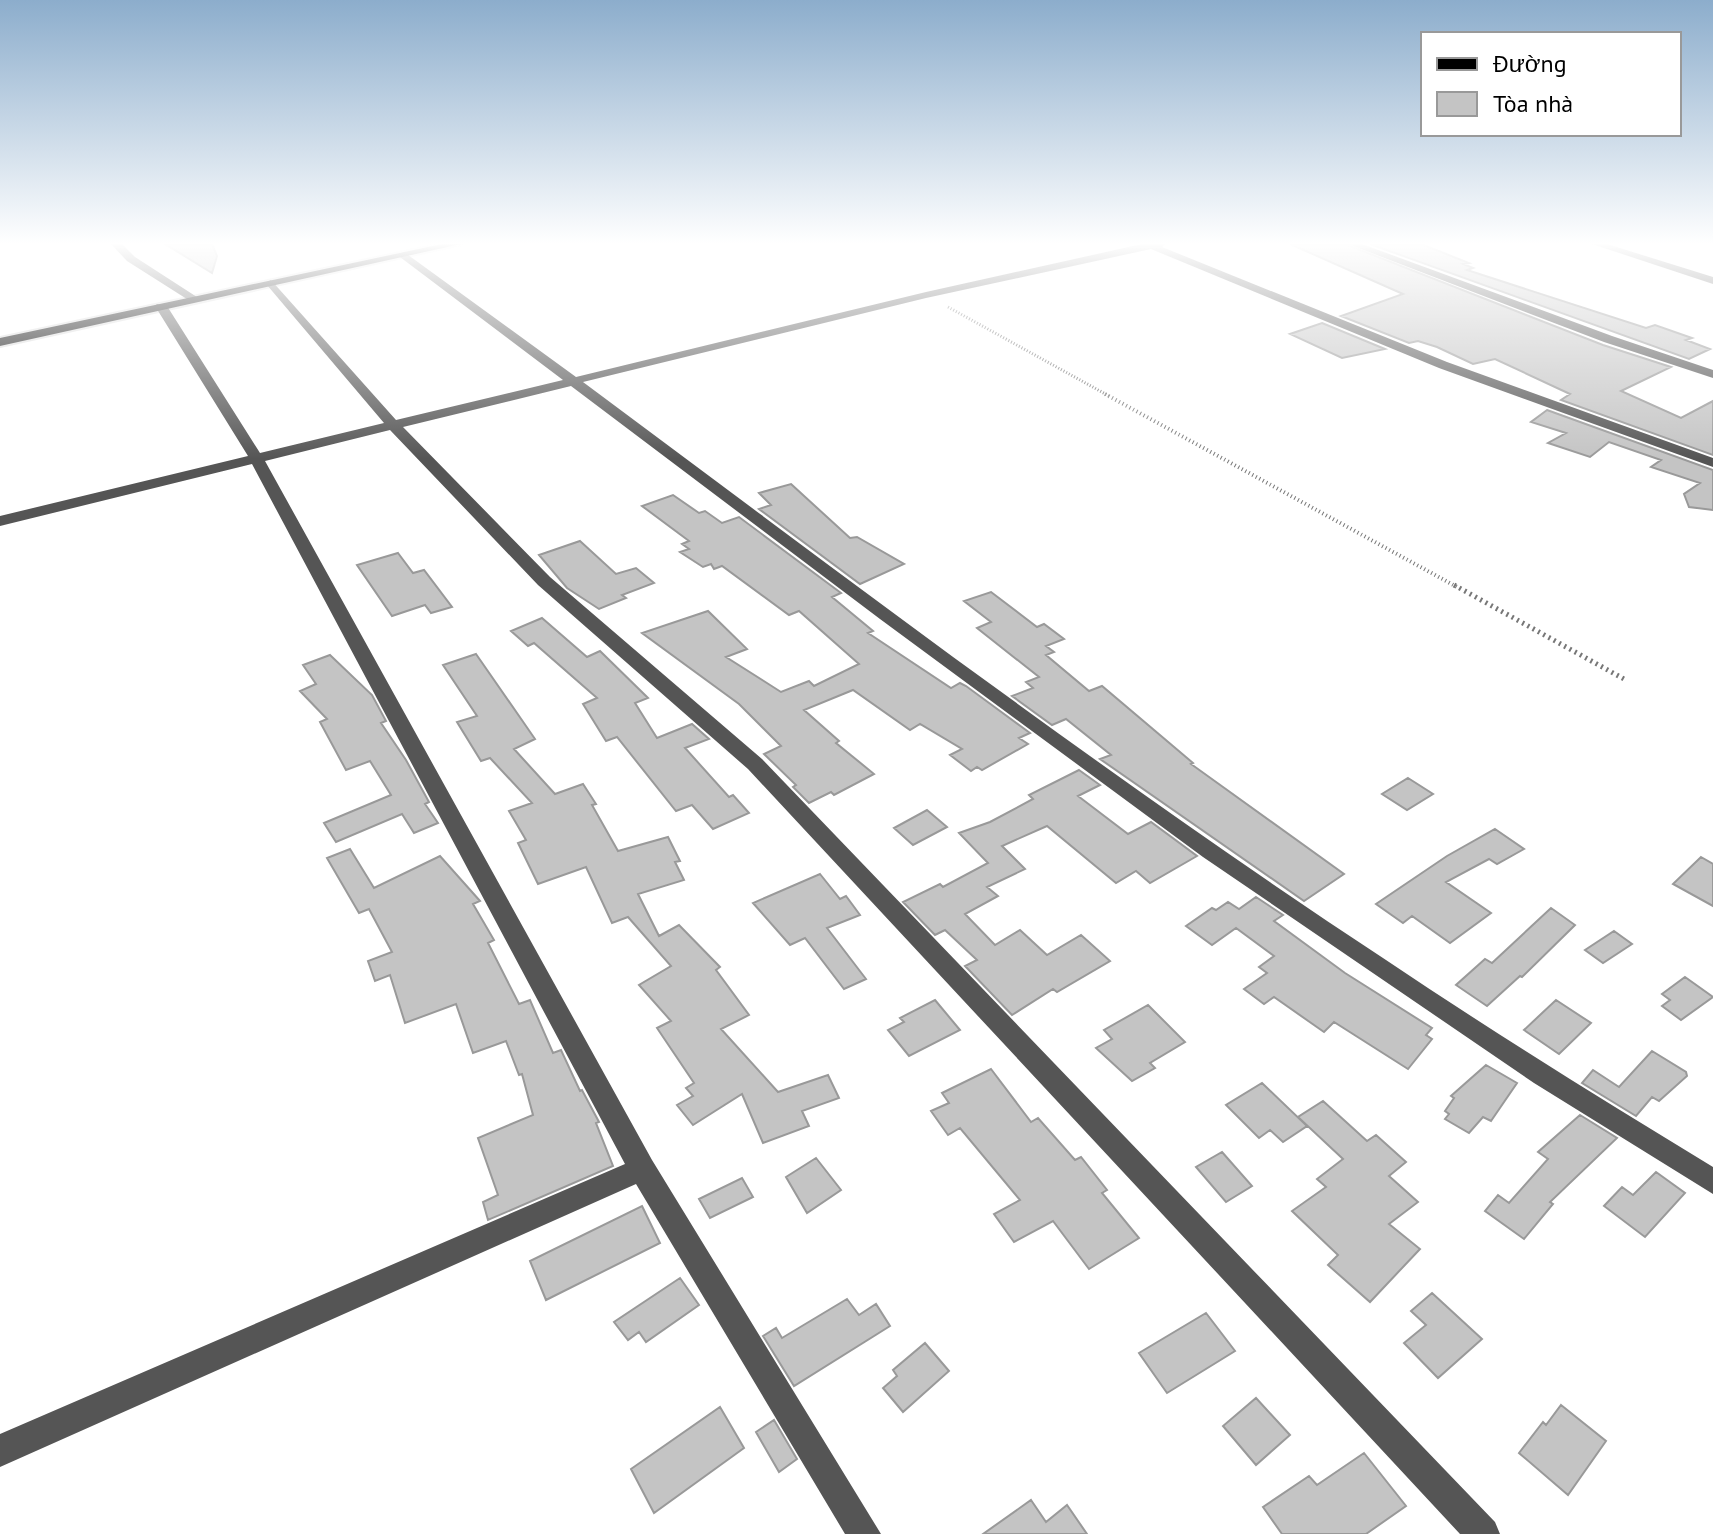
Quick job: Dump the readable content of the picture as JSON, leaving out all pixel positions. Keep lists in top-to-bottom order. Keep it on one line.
{"legend":["Đường","Tòa nhà"]}
